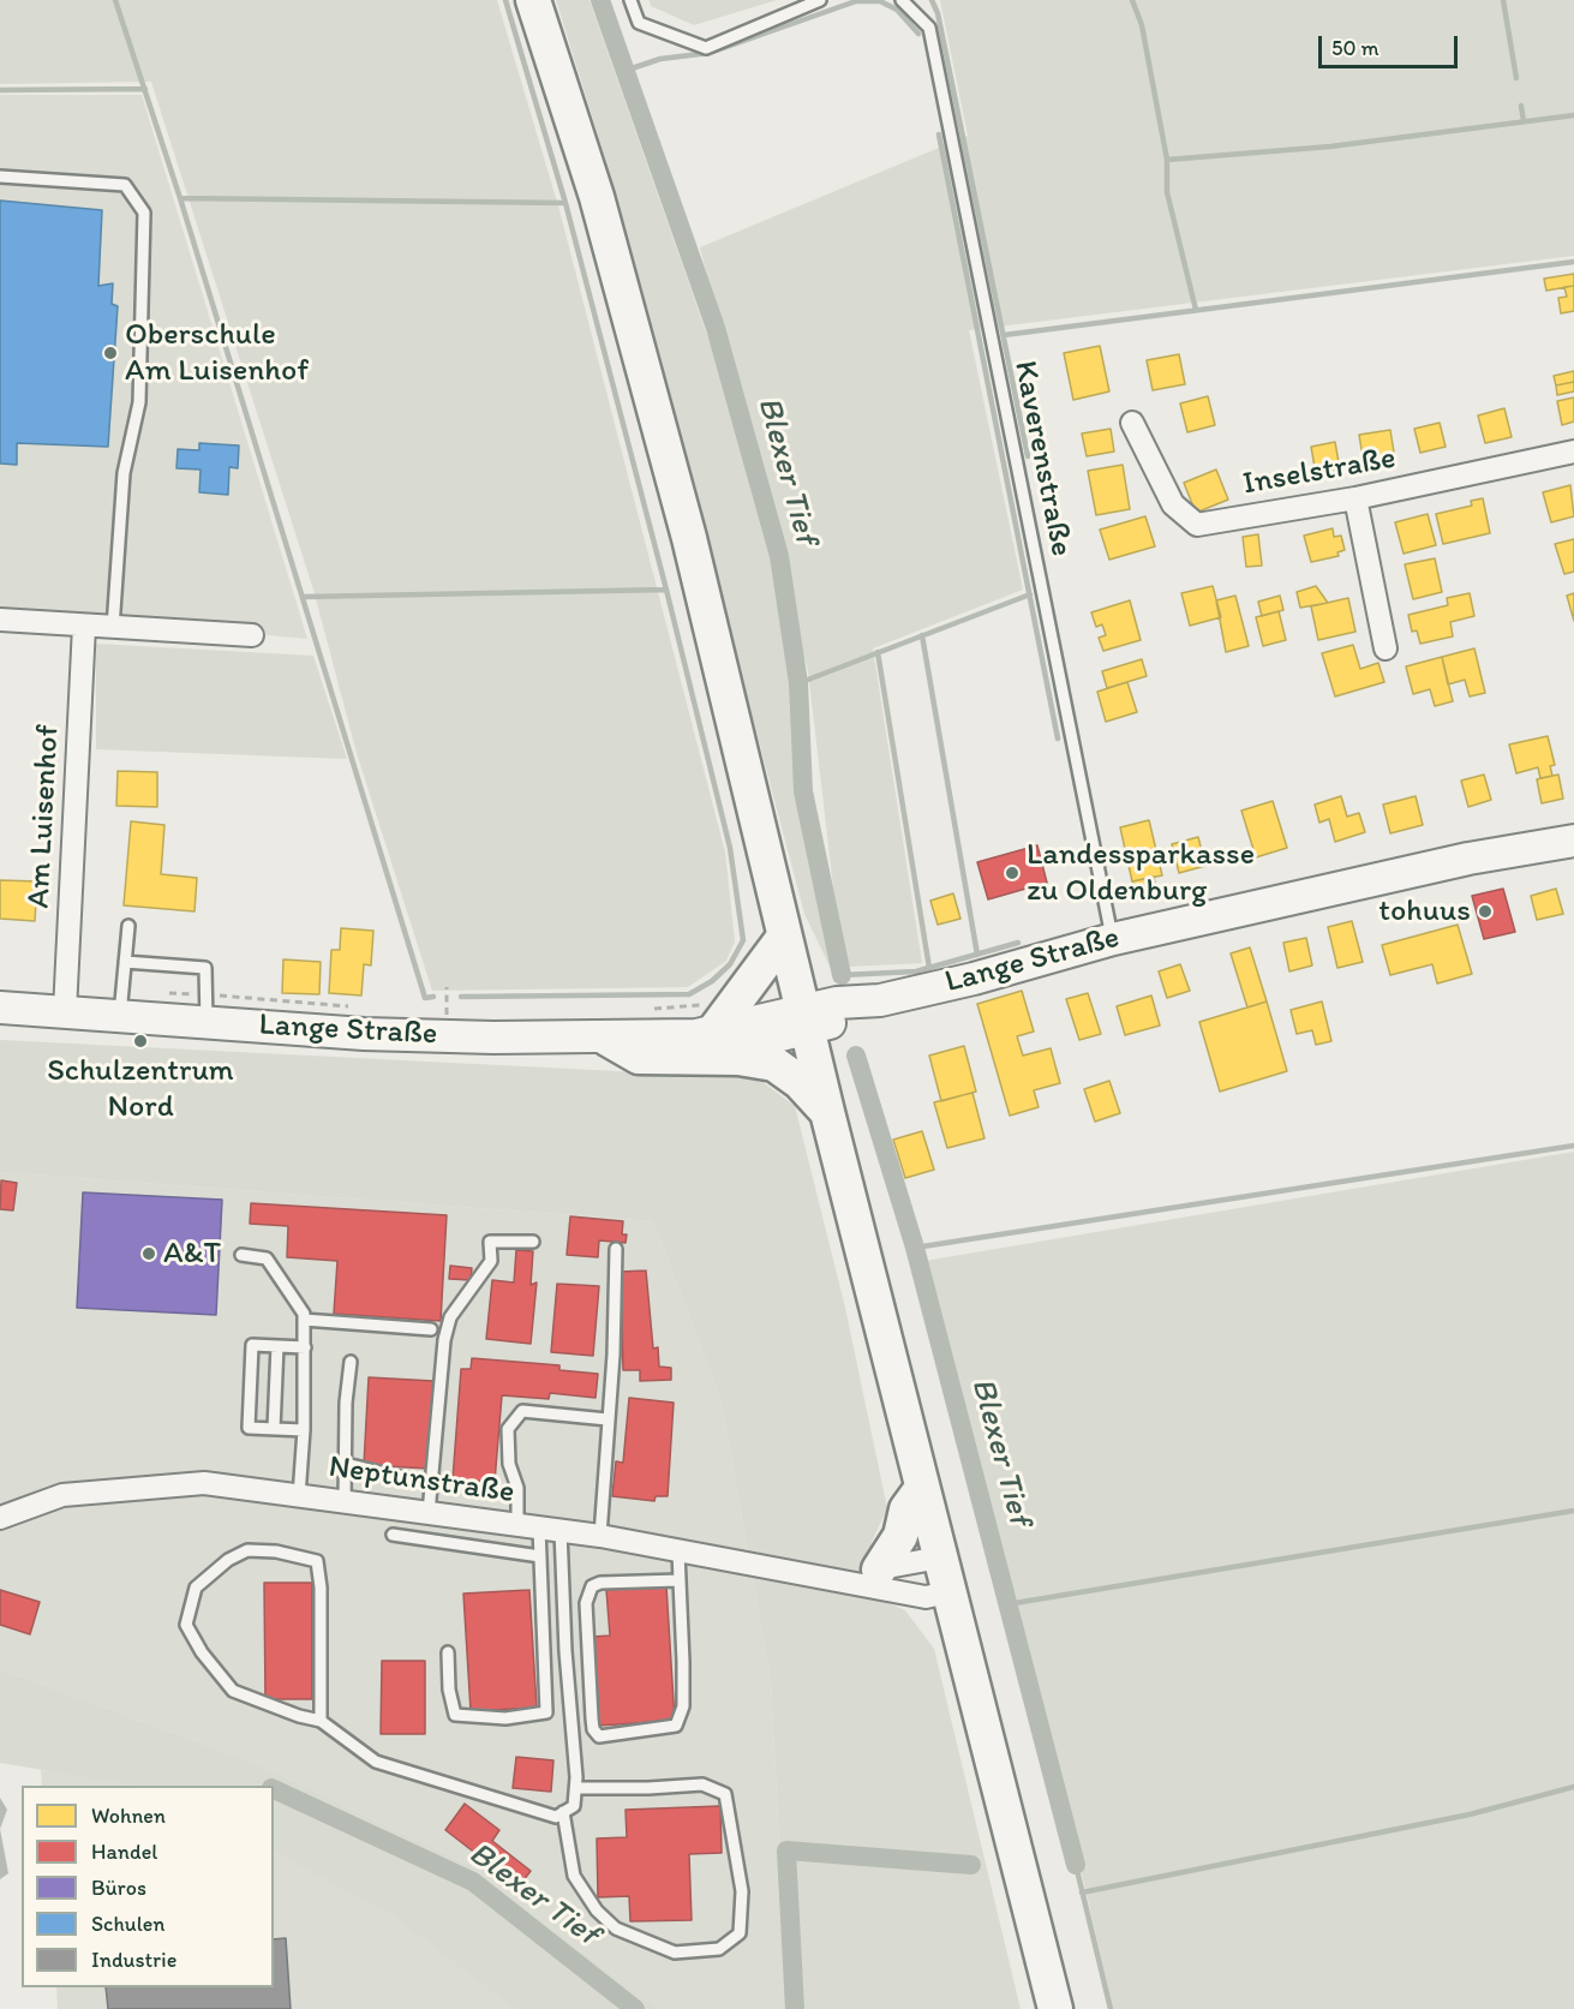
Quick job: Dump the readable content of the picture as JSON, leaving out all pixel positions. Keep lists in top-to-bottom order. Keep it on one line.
{"streets":{"street":["Inselstraße","Am Luisenhof","Lange Straße","Neptunstraße"],"lane":["Kaverenstraße"]},"crossings":[["Kaverenstraße","Lange Straße"],["Am Luisenhof","Lange Straße"]],"water":["Blexer Tief"],"places":["Oberschule Am Luisenhof","Landessparkasse zu Oldenburg","tohuus","Schulzentrum Nord","A&T"],"legend":["Wohnen","Handel","Büros","Schulen","Industrie"],"scale_bar":"50 m"}
